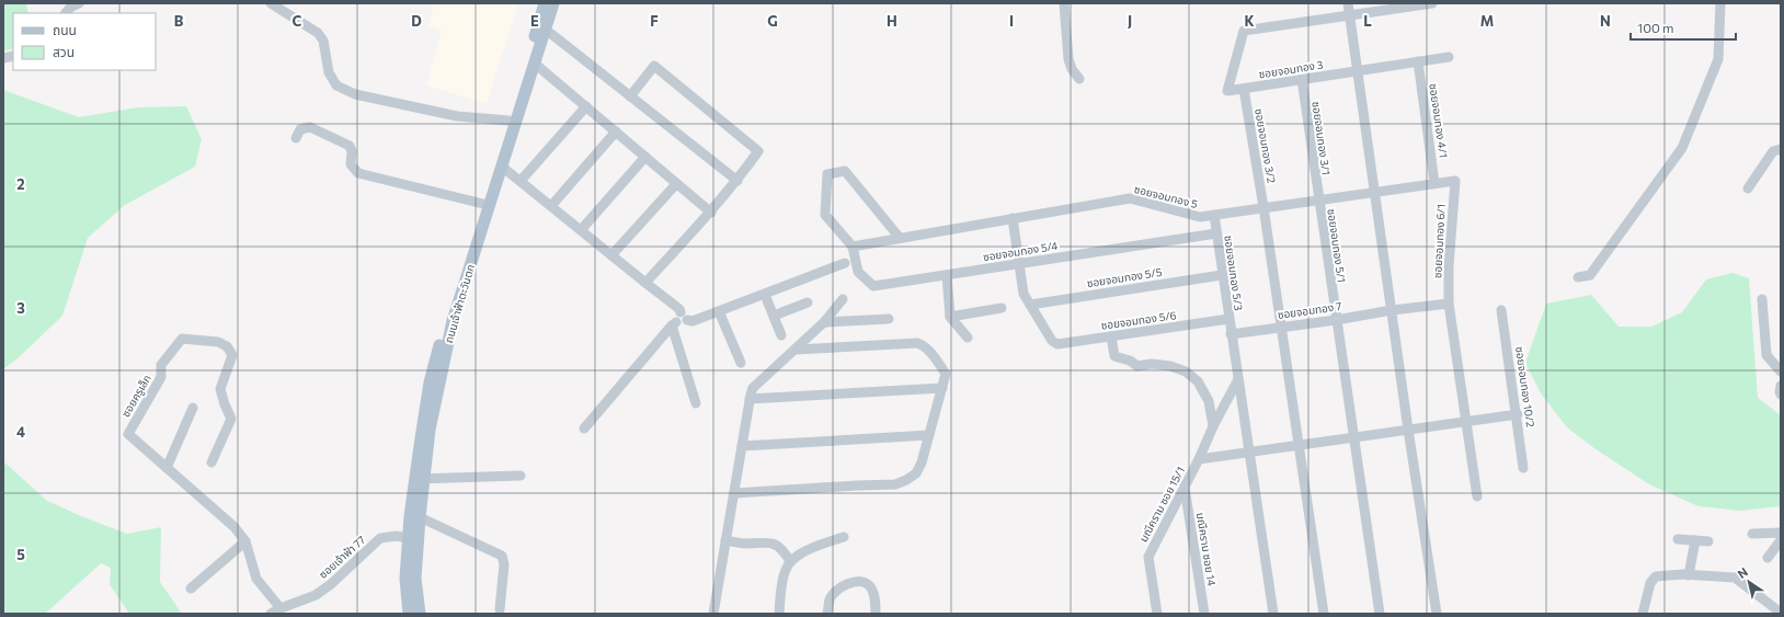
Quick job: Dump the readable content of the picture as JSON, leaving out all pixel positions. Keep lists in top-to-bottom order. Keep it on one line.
{"streets":{"main road":["ถนนเจ้าฟ้าตะวันตก"],"street":["ซอยจอมทอง 3","ซอยจอมทอง 4/1","ซอยจอมทอง 3/1","ซอยจอมทอง 3/2","ซอยจอมทอง 5","ซอยจอมทอง 6/1","ซอยจอมทอง 5/1","ซอยจอมทอง 5/4","ซอยจอมทอง 5/3","ซอยจอมทอง 5/5","ซอยจอมทอง 7","ซอยจอมทอง 5/6","ซอยจอมทอง 10/2","ซอยครูเล็ก","มณีคราม ซอย 15/1","มณีคราม ซอย 14","ซอยเจ้าฟ้า 77"]},"crossings":[["ซอยจอมทอง 3","ซอยจอมทอง 4/1"],["ซอยจอมทอง 3","ซอยจอมทอง 3/1"],["ซอยจอมทอง 3","ซอยจอมทอง 3/2"],["ซอยจอมทอง 4/1","ซอยจอมทอง 5"],["ซอยจอมทอง 3/1","ซอยจอมทอง 5"],["ซอยจอมทอง 3/1","ซอยจอมทอง 5/1"],["ซอยจอมทอง 3/2","ซอยจอมทอง 5"],["ซอยจอมทอง 3/2","ซอยจอมทอง 7"],["ซอยจอมทอง 5","ซอยจอมทอง 6/1"],["ซอยจอมทอง 5","ซอยจอมทอง 5/1"],["ซอยจอมทอง 5","ซอยจอมทอง 5/4"],["ซอยจอมทอง 5","ซอยจอมทอง 5/3"],["ซอยจอมทอง 6/1","ซอยจอมทอง 7"],["ซอยจอมทอง 5/1","ซอยจอมทอง 7"],["ซอยจอมทอง 5/4","ซอยจอมทอง 5/3"],["ซอยจอมทอง 5/3","ซอยจอมทอง 5/5"],["ซอยจอมทอง 5/3","ซอยจอมทอง 7"],["ซอยจอมทอง 5/3","ซอยจอมทอง 5/6"],["ซอยจอมทอง 5/3","มณีคราม ซอย 15/1"],["ซอยจอมทอง 5/5","ซอยจอมทอง 5/6"],["ถนนเจ้าฟ้าตะวันตก","ซอยเจ้าฟ้า 77"],["ซอยครูเล็ก","ซอยเจ้าฟ้า 77"],["มณีคราม ซอย 15/1","มณีคราม ซอย 14"]],"legend":["ถนน","สวน"],"scale_bar":"100 m","north":"top left","grid":{"columns":["B","C","D","E","F","G","H","I","J","K","L","M","N"],"rows":["2","3","4","5"]}}
